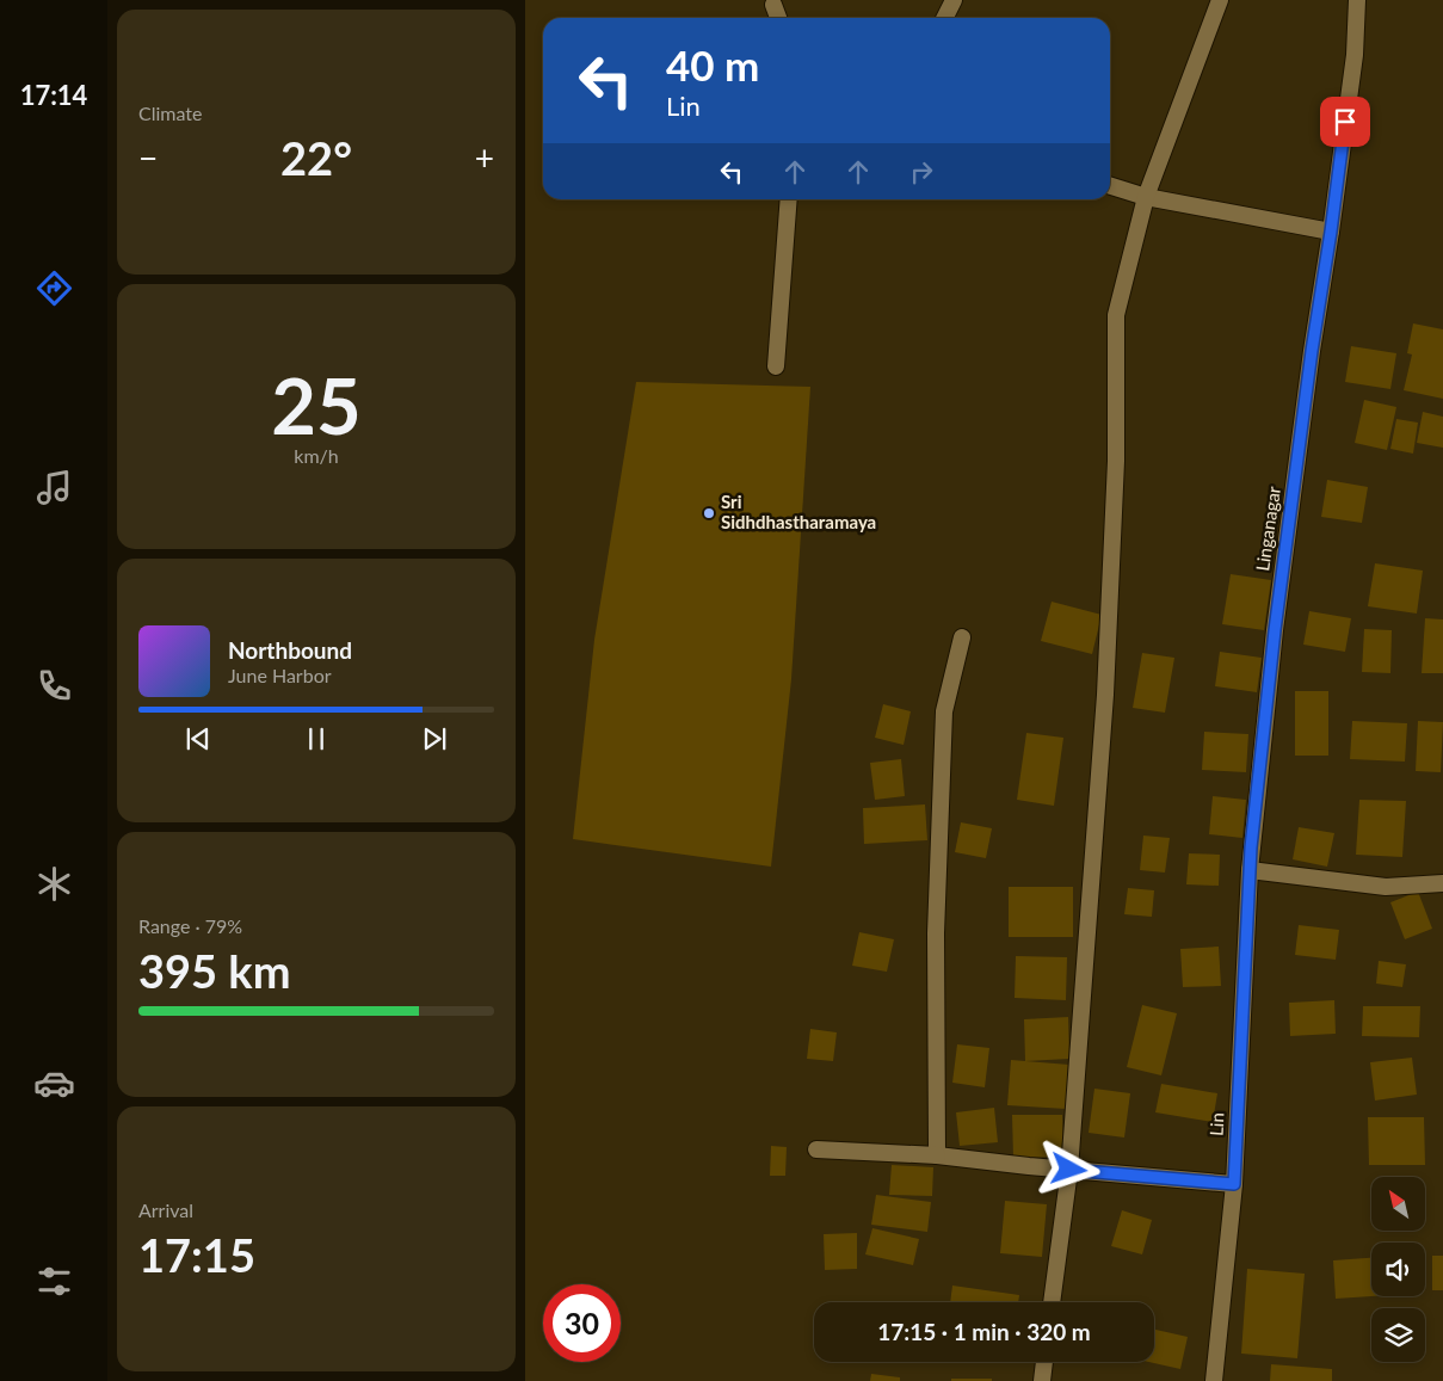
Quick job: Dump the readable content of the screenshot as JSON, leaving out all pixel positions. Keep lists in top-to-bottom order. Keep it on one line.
{"streets":{"street":["Linganagar","Lin"]},"crossings":[["Linganagar","Lin"]],"places":["Sri Sidhdhastharamaya"],"north":"top left","page":{"tabs":"17:14","tile":["Climate",["25","km/h"],["Range · 79%","395 km"],["Arrival","17:15"]],"turn":["40 m","Lin"],"heat":["−","22°","+"],"song":["Northbound","June Harbor"],"limit":"30","trip":"17:15 · 1 min · 320 m"}}
